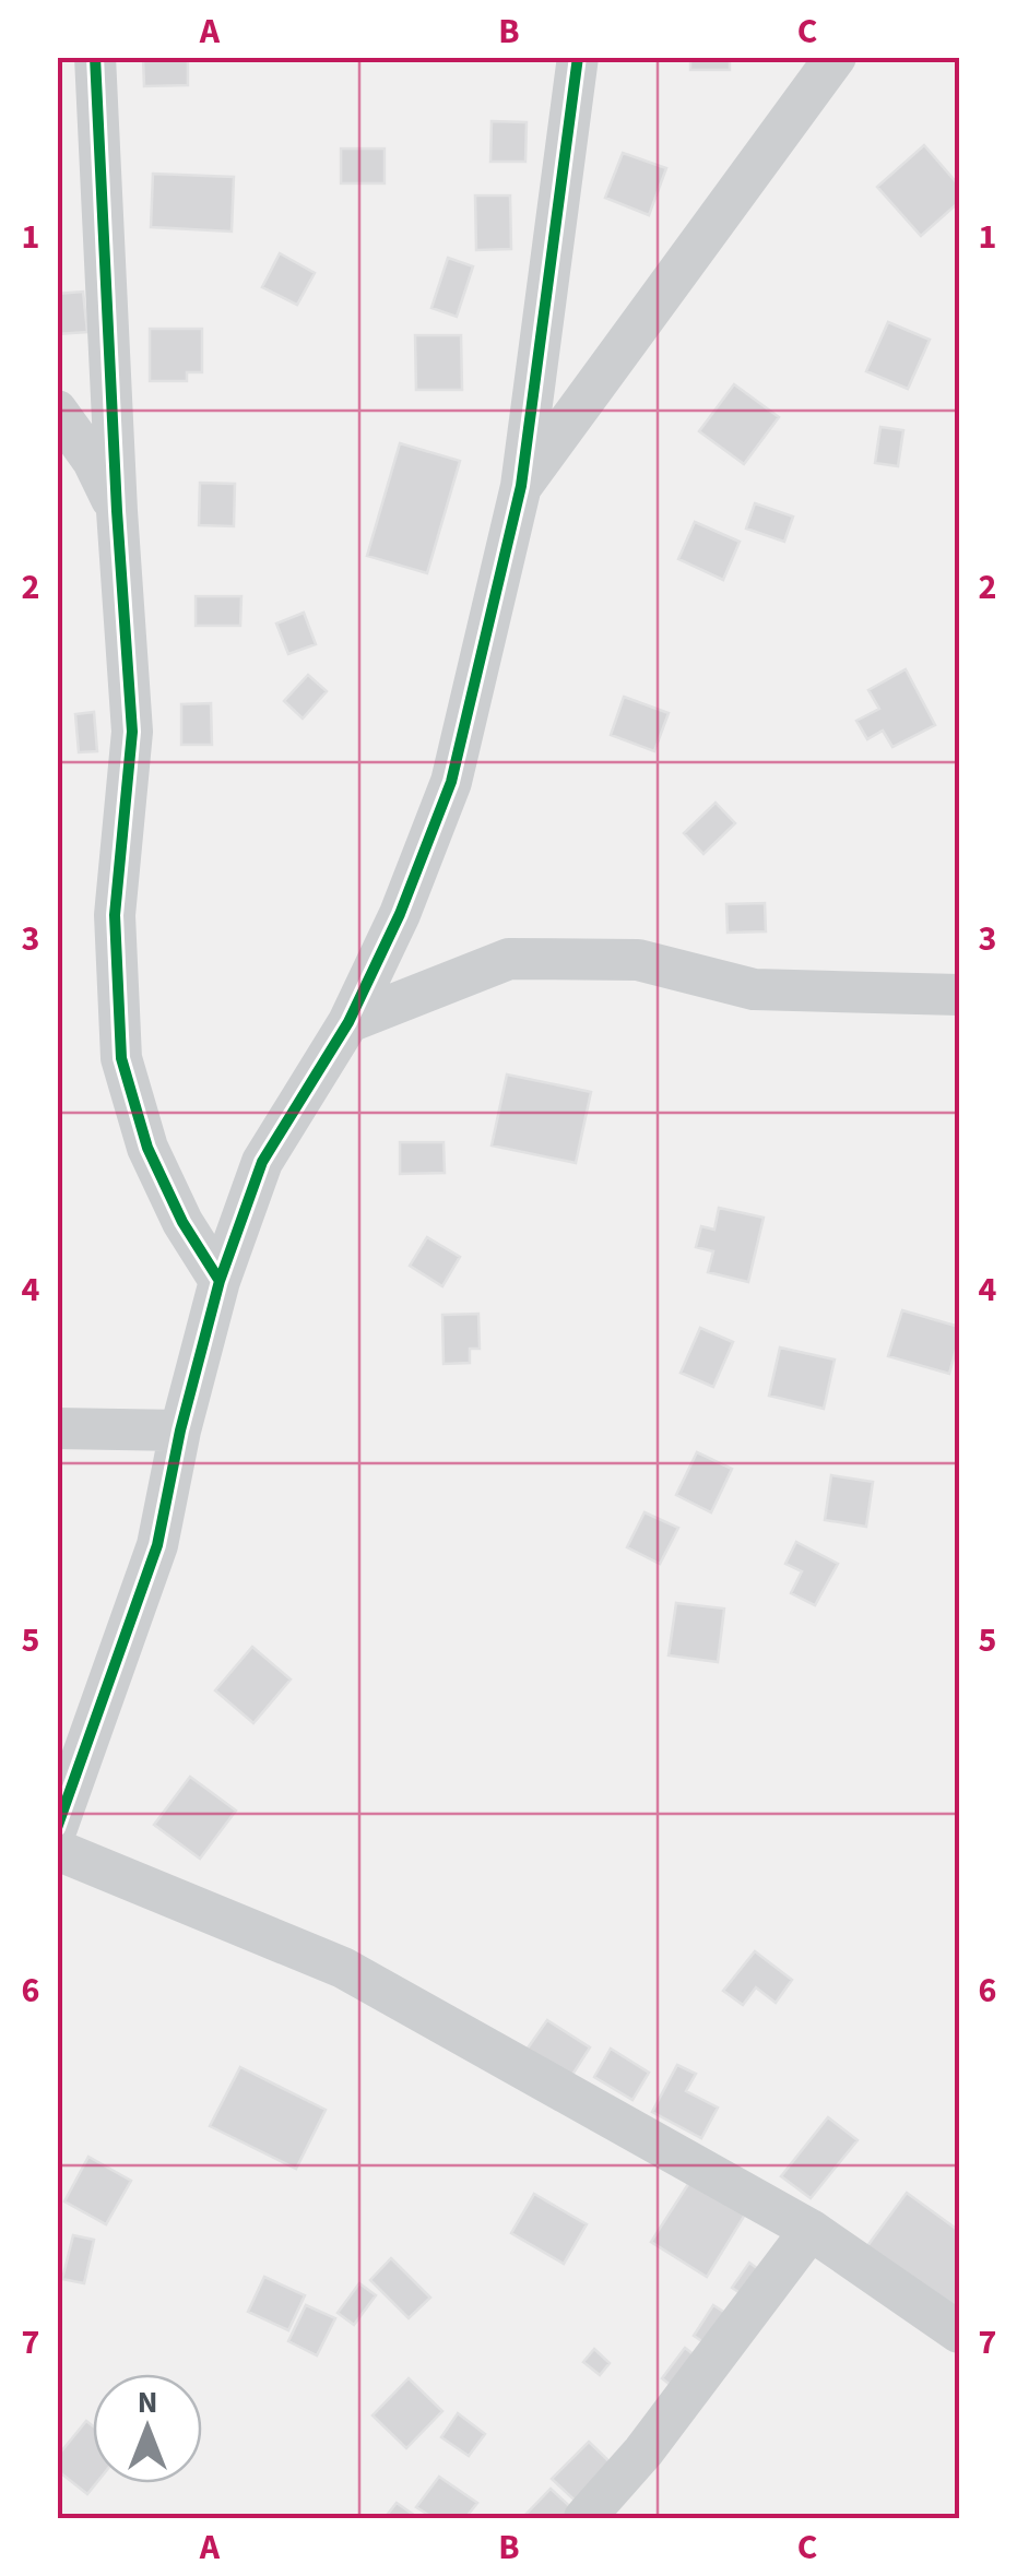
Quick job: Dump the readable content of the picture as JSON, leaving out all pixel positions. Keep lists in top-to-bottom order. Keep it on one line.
{"north":"top","grid":{"columns":["A","B","C"],"rows":["1","2","3","4","5","6","7"]}}
